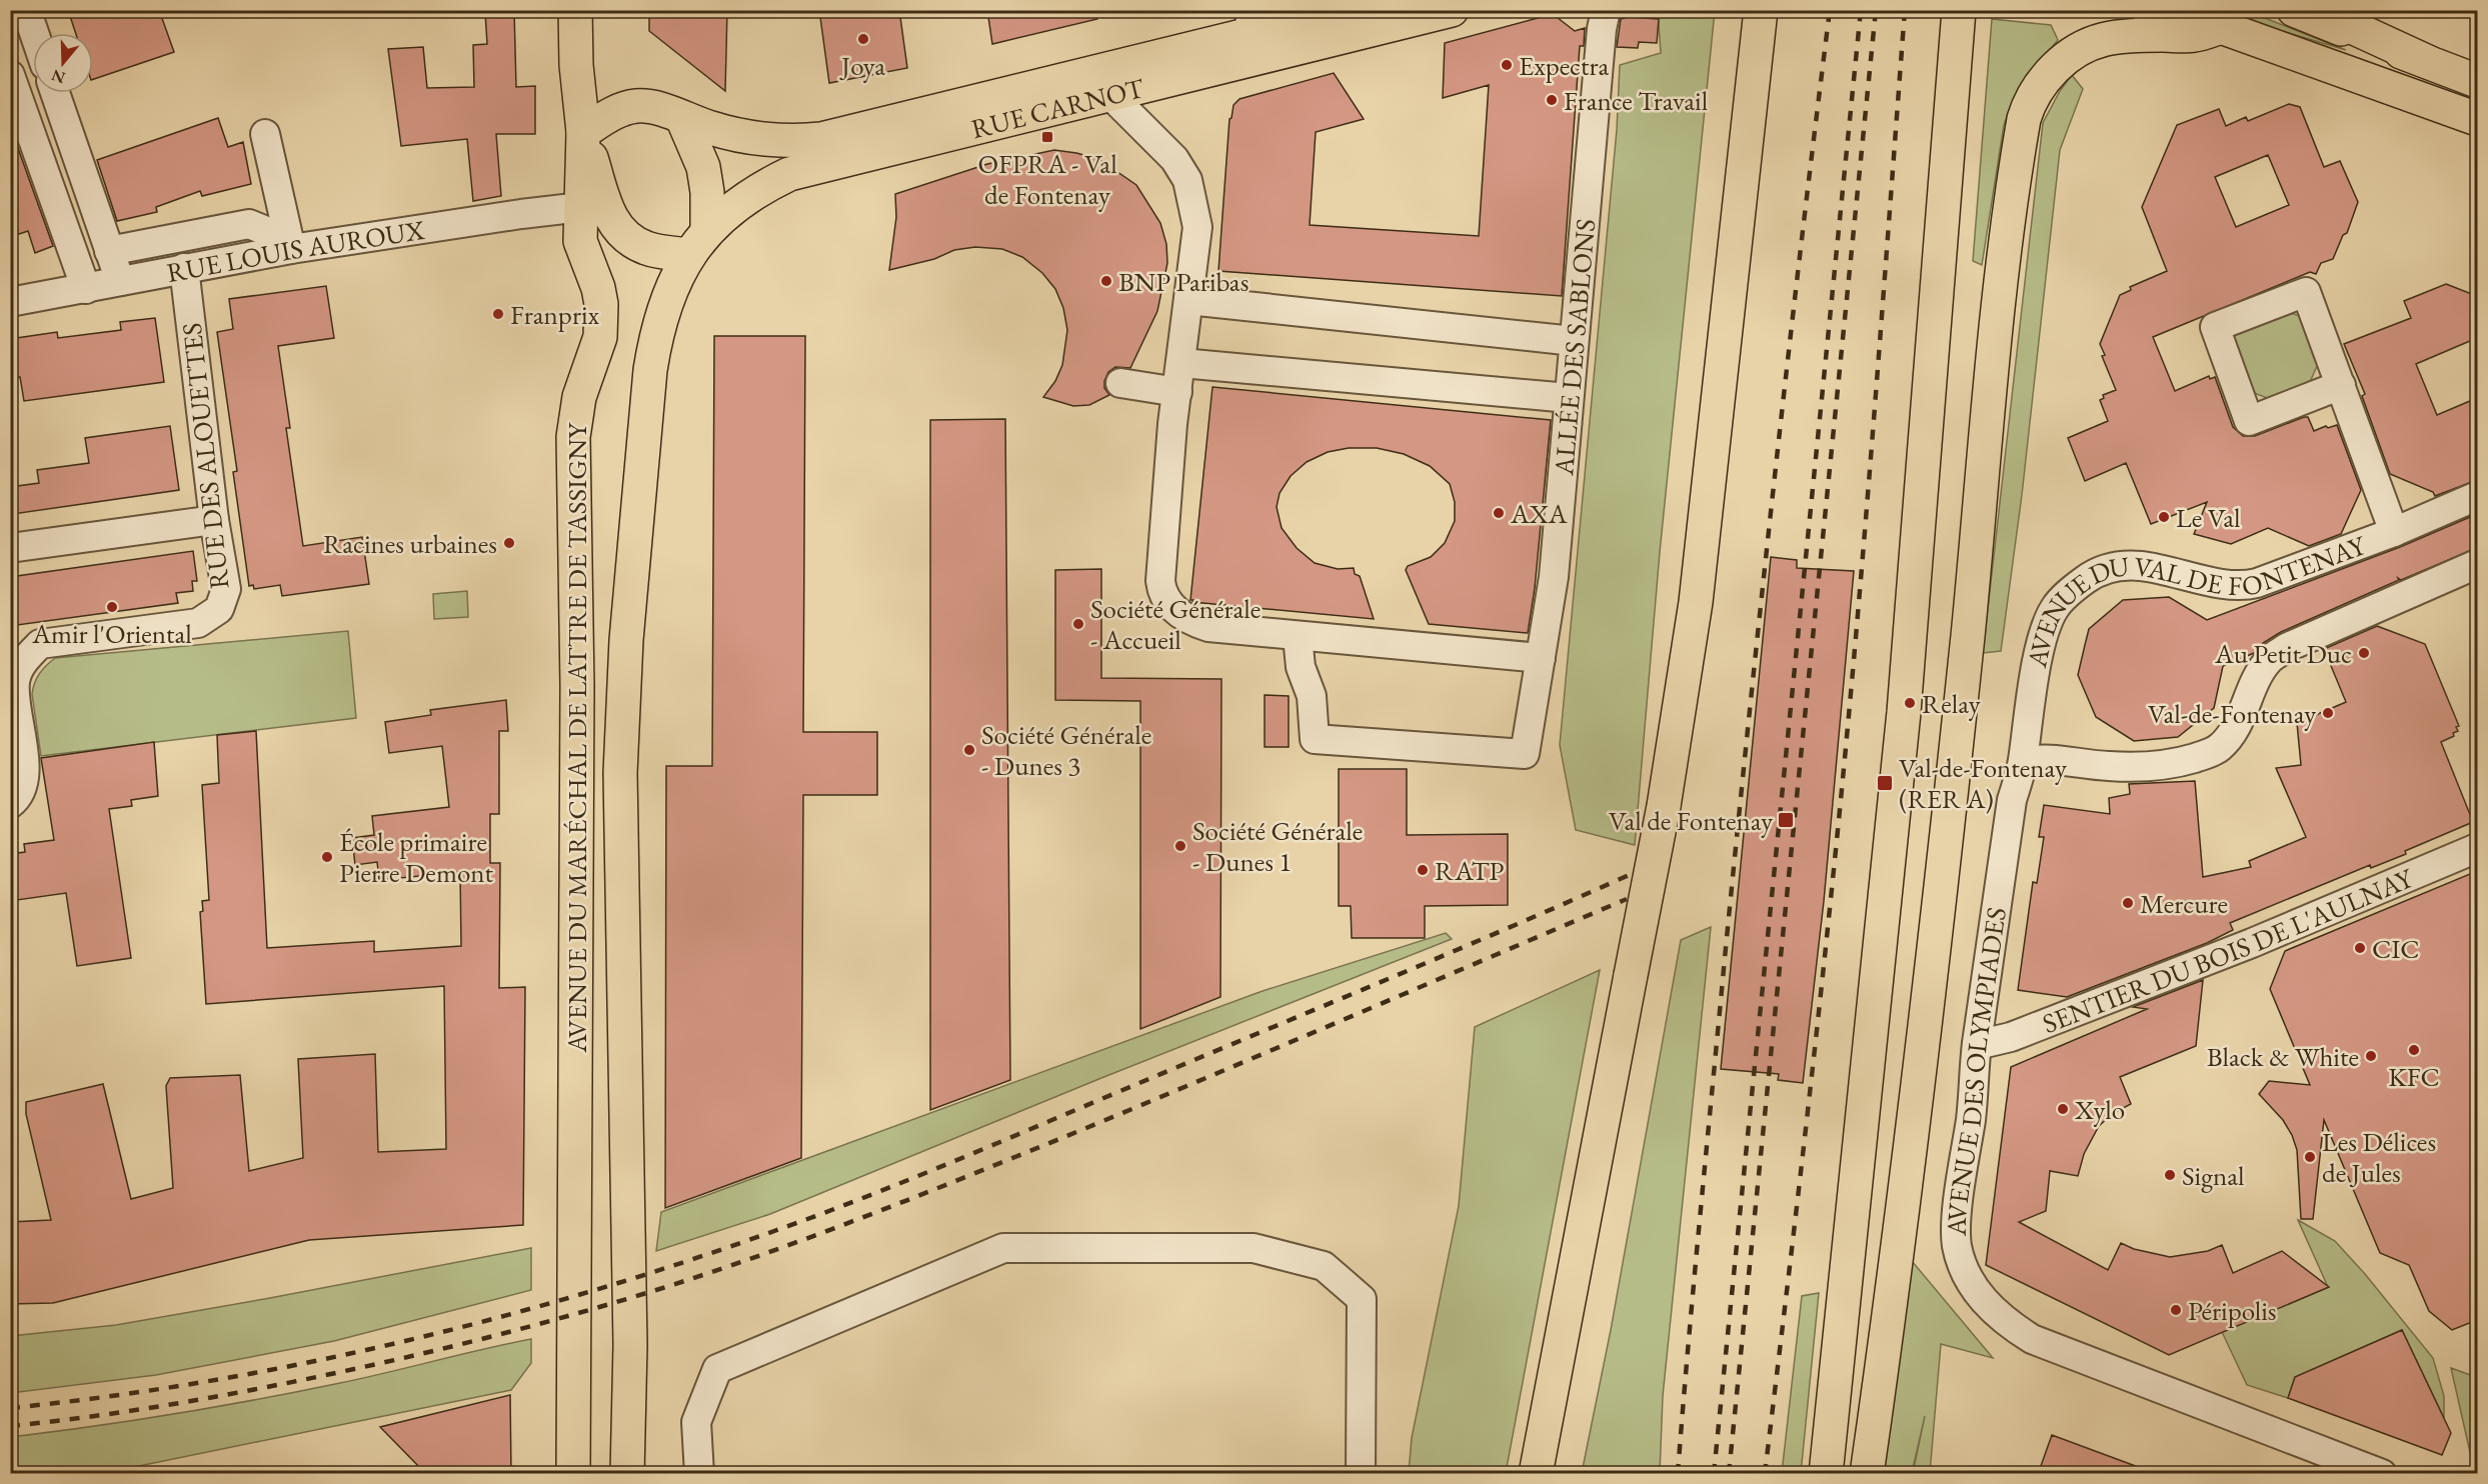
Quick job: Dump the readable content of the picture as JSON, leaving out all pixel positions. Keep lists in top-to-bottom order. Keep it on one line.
{"streets":{"main road":["RUE CARNOT","AVENUE DU MARÉCHAL DE LATTRE DE TASSIGNY"],"street":["RUE LOUIS AUROUX","ALLÉE DES SABLONS","RUE DES ALOUETTES","AVENUE DU VAL DE FONTENAY","SENTIER DU BOIS DE L'AULNAY","AVENUE DES OLYMPIADES"]},"crossings":[["RUE CARNOT","AVENUE DU MARÉCHAL DE LATTRE DE TASSIGNY"],["RUE LOUIS AUROUX","RUE DES ALOUETTES"],["RUE LOUIS AUROUX","AVENUE DU MARÉCHAL DE LATTRE DE TASSIGNY"],["AVENUE DU VAL DE FONTENAY","AVENUE DES OLYMPIADES"],["SENTIER DU BOIS DE L'AULNAY","AVENUE DES OLYMPIADES"]],"places":{"other":["Joya","Expectra","France Travail","BNP Paribas","Franprix","AXA","Le Val","Racines urbaines","Amir l'Oriental","Société Générale - Accueil","Au Petit Duc","Relay","Val-de-Fontenay","Société Générale - Dunes 3","Société Générale - Dunes 1","École primaire Pierre Demont","RATP","Mercure","CIC","KFC","Black & White","Xylo","Les Délices de Jules","Signal","Péripolis"],"transit":["OFPRA - Val de Fontenay","Val-de-Fontenay (RER A)","Val de Fontenay"]},"north":"bottom"}
